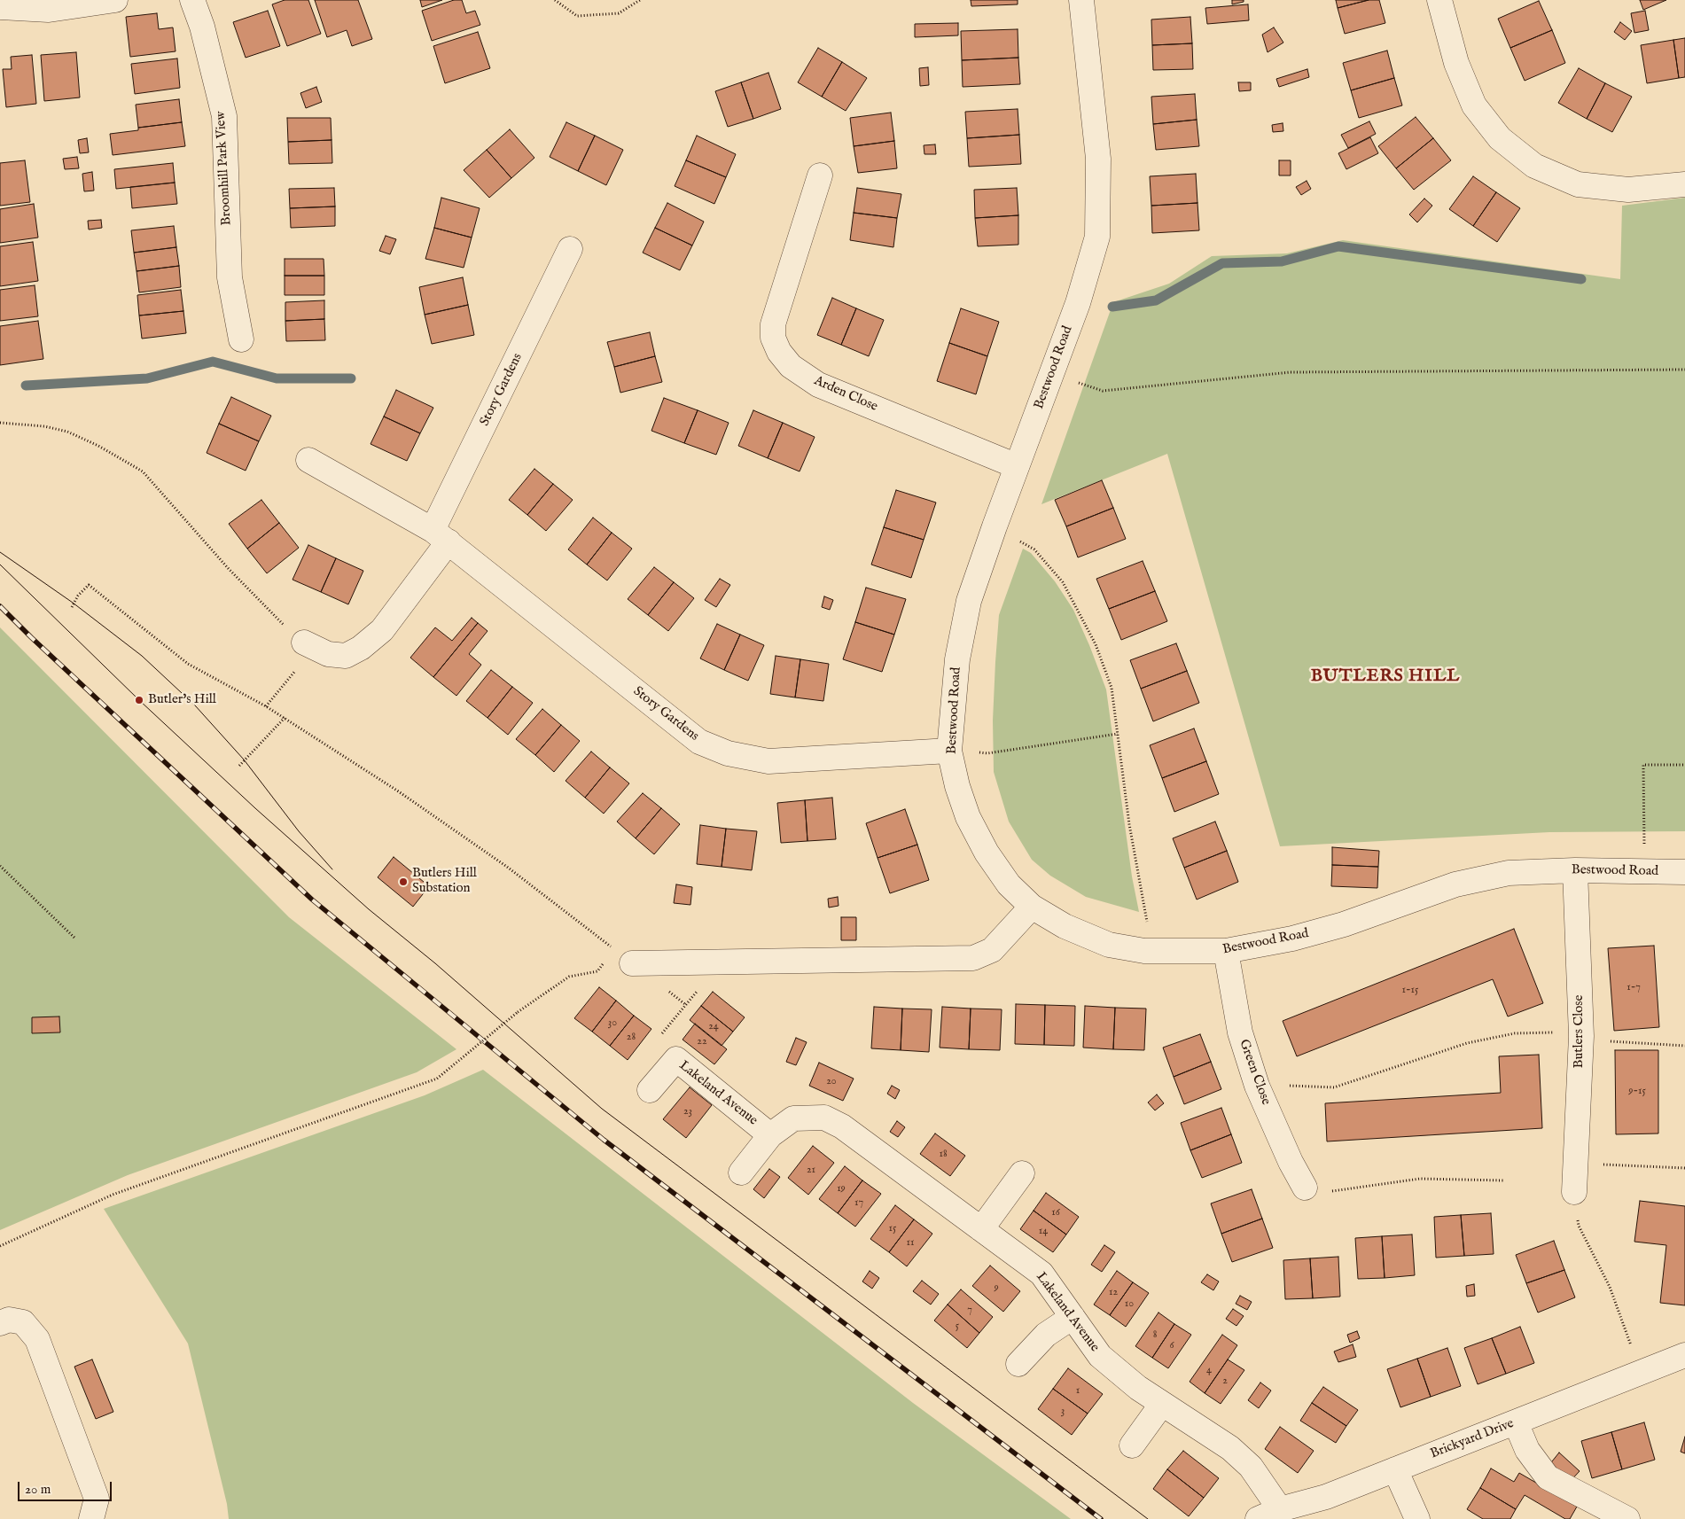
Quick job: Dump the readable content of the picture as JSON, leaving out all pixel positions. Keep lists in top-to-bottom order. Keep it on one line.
{"streets":{"street":["Broomhill Park View","Bestwood Road","Story Gardens","Arden Close","Butlers Close","Green Close","Lakeland Avenue","Brickyard Drive"]},"crossings":[["Bestwood Road","Story Gardens"],["Bestwood Road","Arden Close"],["Bestwood Road","Butlers Close"],["Bestwood Road","Green Close"],["Lakeland Avenue","Brickyard Drive"]],"districts":["BUTLERS HILL"],"places":["Butler's Hill","Butlers Hill Substation"],"house_numbers":["1-7","1-15","30","24","28","22","20","9-15","23","18","21","19","17","16","15","14","11","9","12","10","7","5","8","6","4","2","1","3"],"scale_bar":"20 m"}
